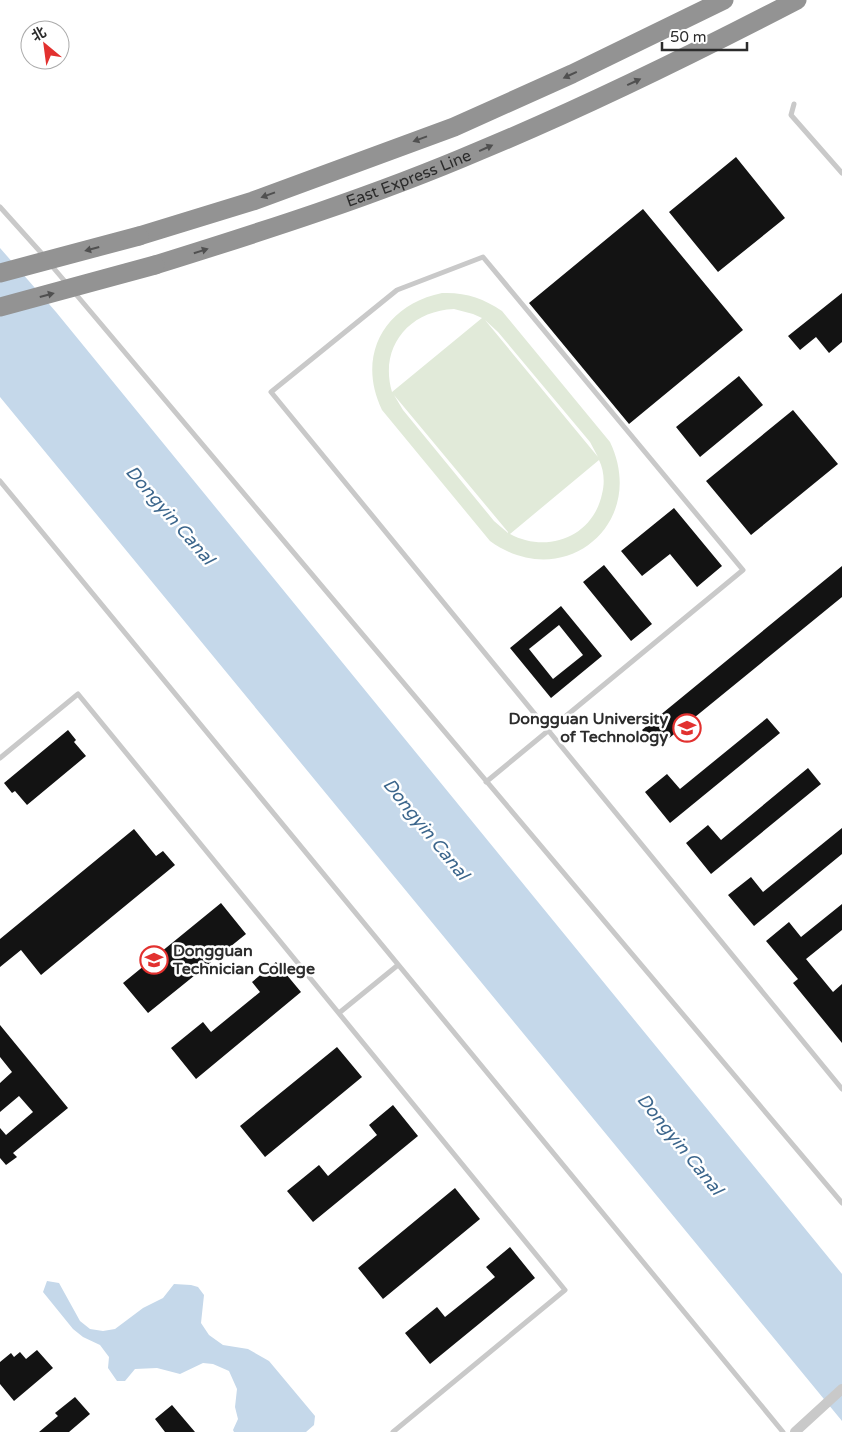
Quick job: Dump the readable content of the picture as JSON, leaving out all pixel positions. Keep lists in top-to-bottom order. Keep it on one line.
{"streets":{"highway":["East Express Line"]},"water":["Dongyin Canal"],"places":{"school or university":["Dongguan University of Technology","Dongguan Technician College"]},"scale_bar":"50 m","north":"top left"}
